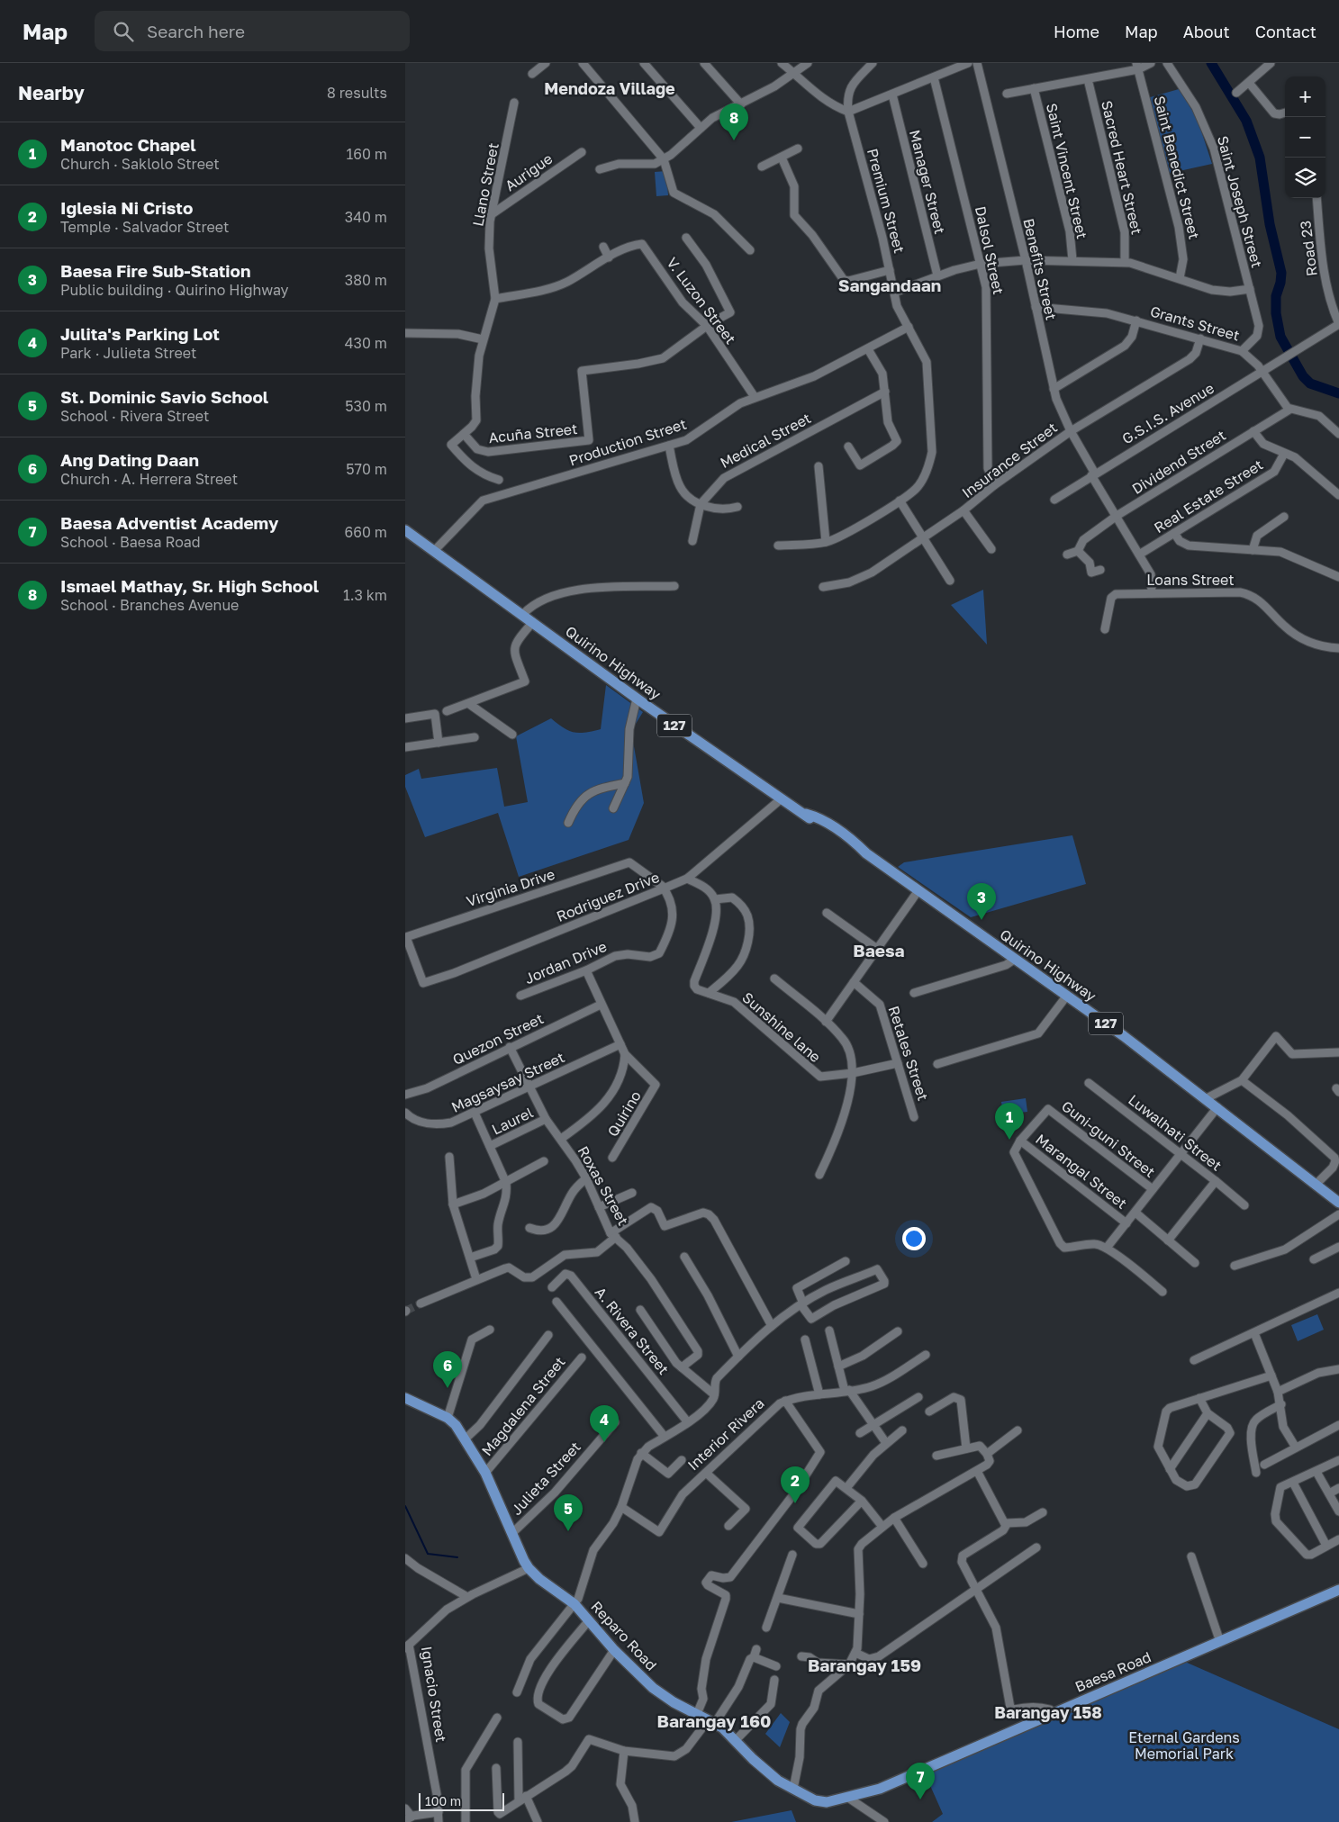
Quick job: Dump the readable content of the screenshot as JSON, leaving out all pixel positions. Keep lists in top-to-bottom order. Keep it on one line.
{"streets":{"main road":["Quirino Highway","127","Reparo Road","Baesa Road"],"street":["Sacred Heart Street","Saint Benedict Street","Saint Vincent Street","Aurigue","Manager Street","Llano Street","Premium Street","Saint Joseph Street","Road 23","Dalsol Street","Benefits Street","V. Luzon Street","Grants Street","G.S.I.S. Avenue","Acuña Street","Medical Street","Production Street","Insurance Street","Dividend Street","Real Estate Street","Loans Street","Virginia Drive","Rodriguez Drive","Jordan Drive","Sunshine lane","Quezon Street","Retales Street","Magsaysay Street","Quirino","Laurel","Luwalhati Street","Guni-guni Street","Marangal Street","Roxas Street","A. Rivera Street","Magdalena Street","Interior Rivera","Julieta Street","Ignacio Street"]},"crossings":[["Aurigue","Llano Street"],["Premium Street","Production Street"],["Saint Joseph Street","Grants Street"],["Road 23","G.S.I.S. Avenue"],["Dalsol Street","Insurance Street"],["Benefits Street","Grants Street"],["Benefits Street","G.S.I.S. Avenue"],["Benefits Street","Insurance Street"],["Benefits Street","Dividend Street"],["Benefits Street","Real Estate Street"],["Benefits Street","Loans Street"],["V. Luzon Street","Acuña Street"],["V. Luzon Street","Production Street"],["Grants Street","G.S.I.S. Avenue"],["Grants Street","Insurance Street"],["Grants Street","Dividend Street"],["Production Street","Quirino Highway"],["Quirino Highway","Rodriguez Drive"],["Virginia Drive","Rodriguez Drive"],["Virginia Drive","Jordan Drive"],["Rodriguez Drive","Jordan Drive"],["Sunshine lane","Retales Street"],["Quezon Street","Roxas Street"],["Magsaysay Street","Roxas Street"],["Laurel","Roxas Street"],["Guni-guni Street","Marangal Street"],["Reparo Road","Baesa Road"],["Reparo Road","Ignacio Street"]],"districts":["Mendoza Village","Sangandaan","Baesa","Barangay 159","Barangay 158","Barangay 160"],"parks":["Eternal Gardens Memorial Park"],"scale_bar":"100 m","page":{"header":"Map","search":"Search here","nav":["Home","Map","About","Contact"],"heading":["Nearby","8 results"],"map_buttons":["+","−"],"pins":["8","3","1","6","4","2","5","7"],"list":[{"mark":"1","name":"Manotoc Chapel","note":"Church · Saklolo Street","value":"160 m"},{"mark":"2","name":"Iglesia Ni Cristo","note":"Temple · Salvador Street","value":"340 m"},{"mark":"3","name":"Baesa Fire Sub-Station","note":"Public building · Quirino Highway","value":"380 m"},{"mark":"4","name":"Julita's Parking Lot","note":"Park · Julieta Street","value":"430 m"},{"mark":"5","name":"St. Dominic Savio School","note":"School · Rivera Street","value":"530 m"},{"mark":"6","name":"Ang Dating Daan","note":"Church · A. Herrera Street","value":"570 m"},{"mark":"7","name":"Baesa Adventist Academy","note":"School · Baesa Road","value":"660 m"},{"mark":"8","name":"Ismael Mathay, Sr. High School","note":"School · Branches Avenue","value":"1.3 km"}],"scale":"100 m"}}
